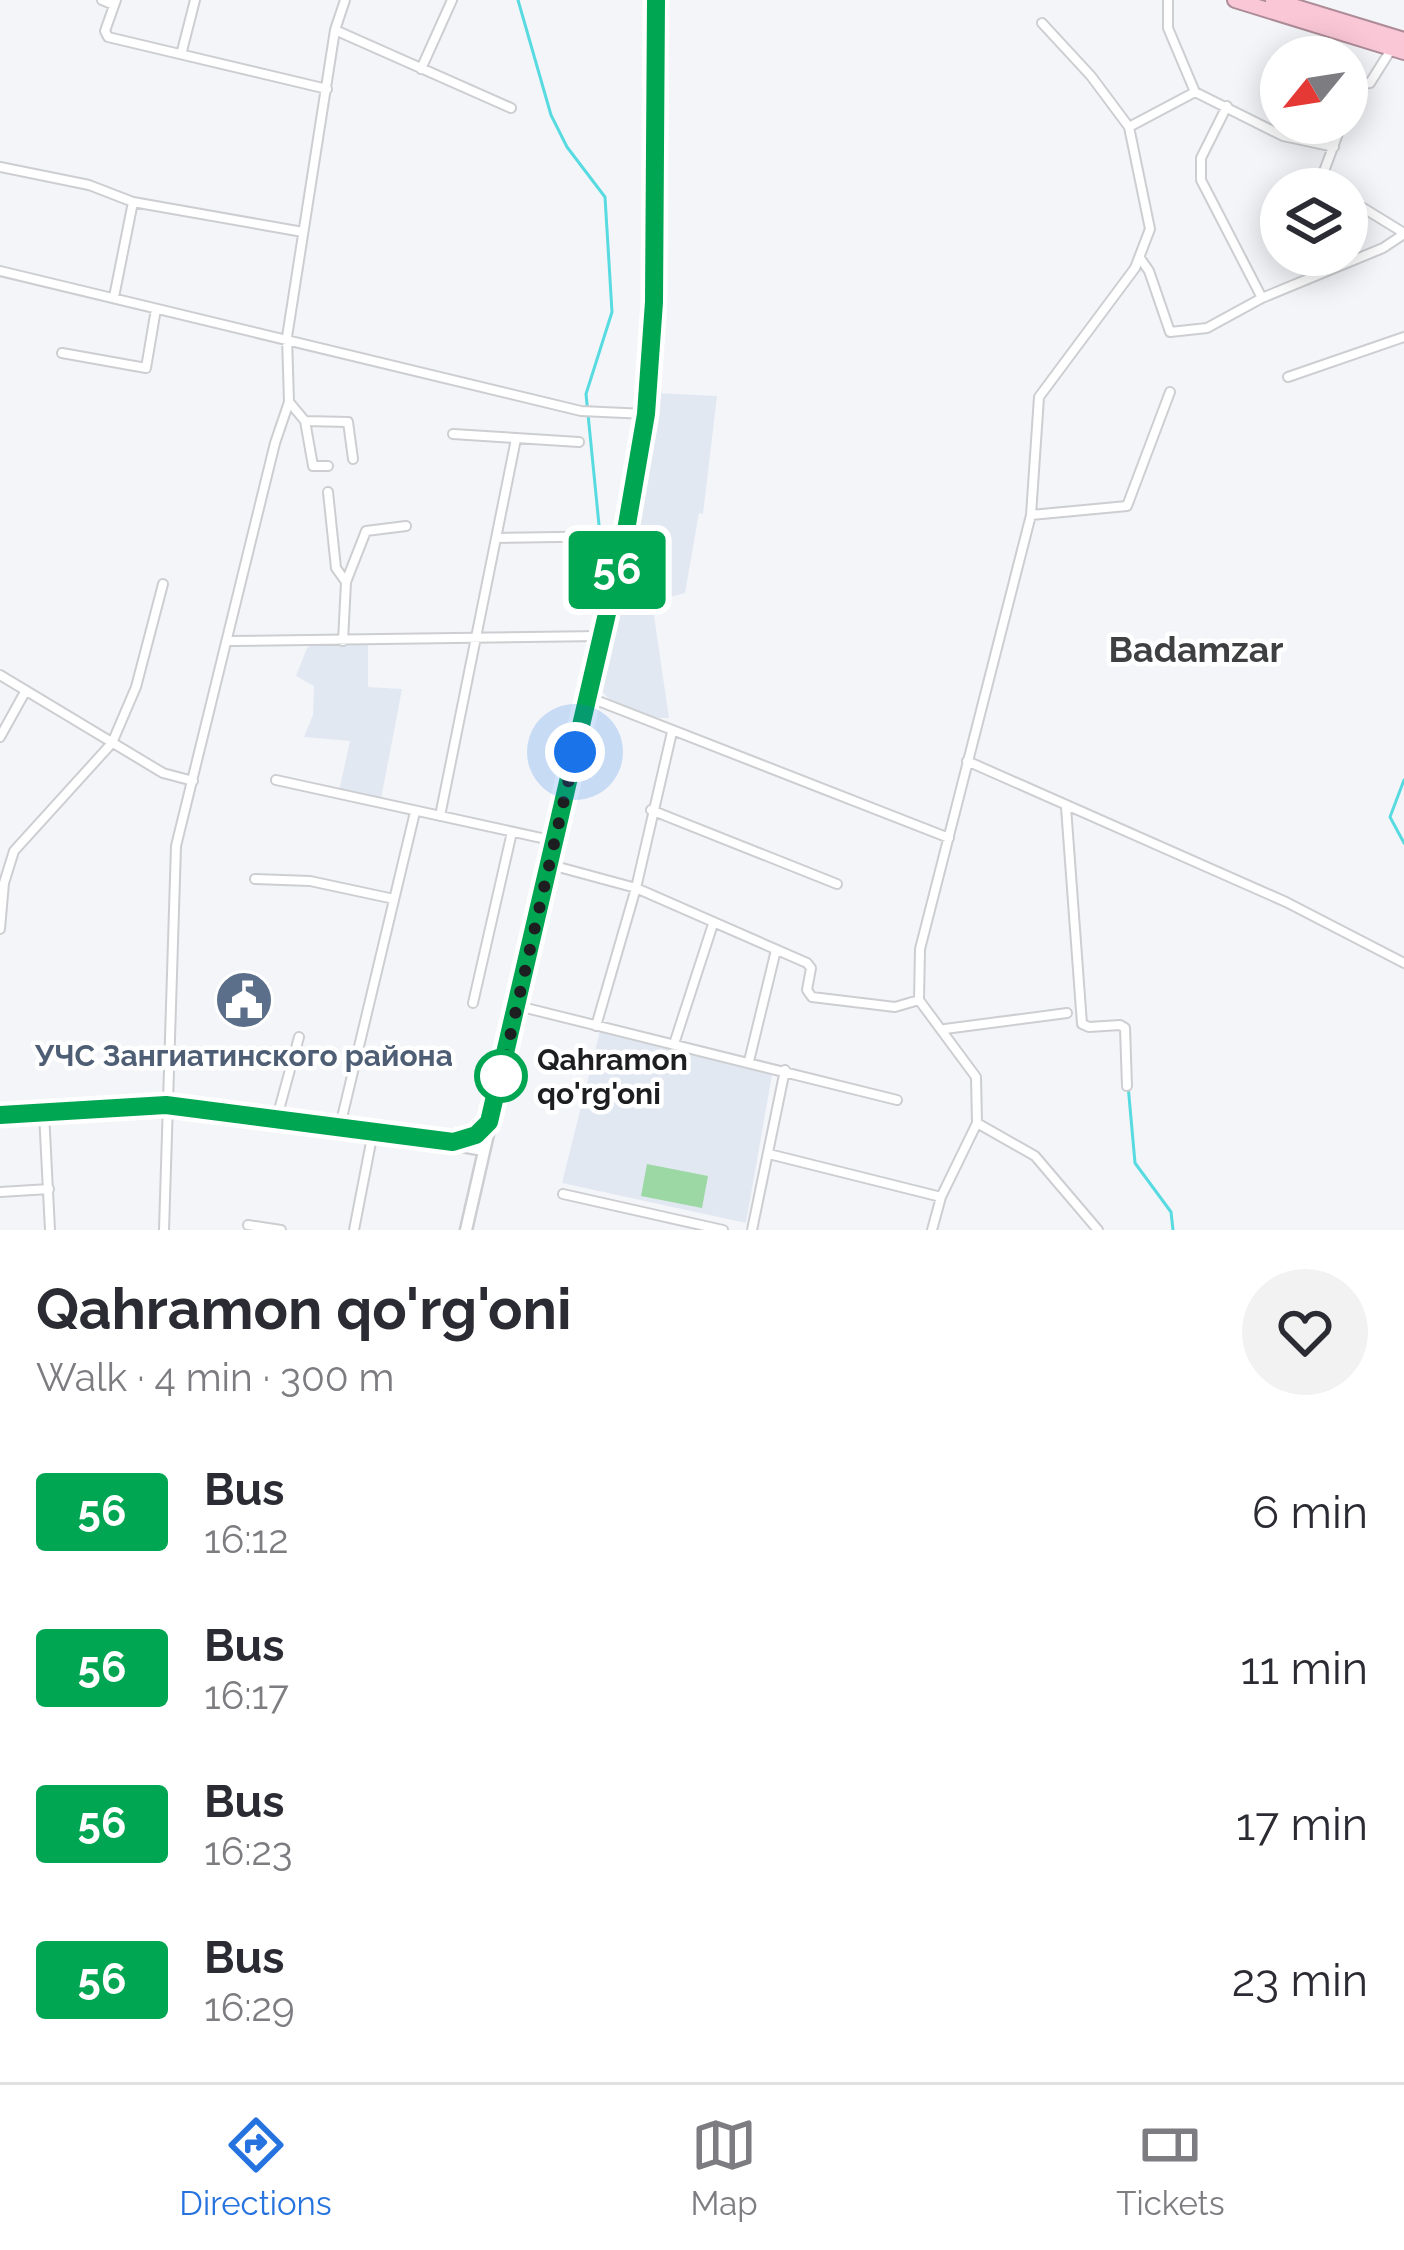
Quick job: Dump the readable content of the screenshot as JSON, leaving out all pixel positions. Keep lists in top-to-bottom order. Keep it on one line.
{"districts":["Badamzar"],"places":{"public building":["УЧС Зангиатинского района"],"other":["Qahramon qo'rg'oni"]},"lines":["bus line 56"],"north":"bottom left","page":{"on_map":"56","heading":["Qahramon qo'rg'oni","Walk · 4 min · 300 m"],"list":[{"mark":"56","name":"Bus","note":"16:12","value":"6 min"},{"mark":"56","name":"Bus","note":"16:17","value":"11 min"},{"mark":"56","name":"Bus","note":"16:23","value":"17 min"},{"mark":"56","name":"Bus","note":"16:29","value":"23 min"}],"tabs":["Directions","Map","Tickets"]}}
